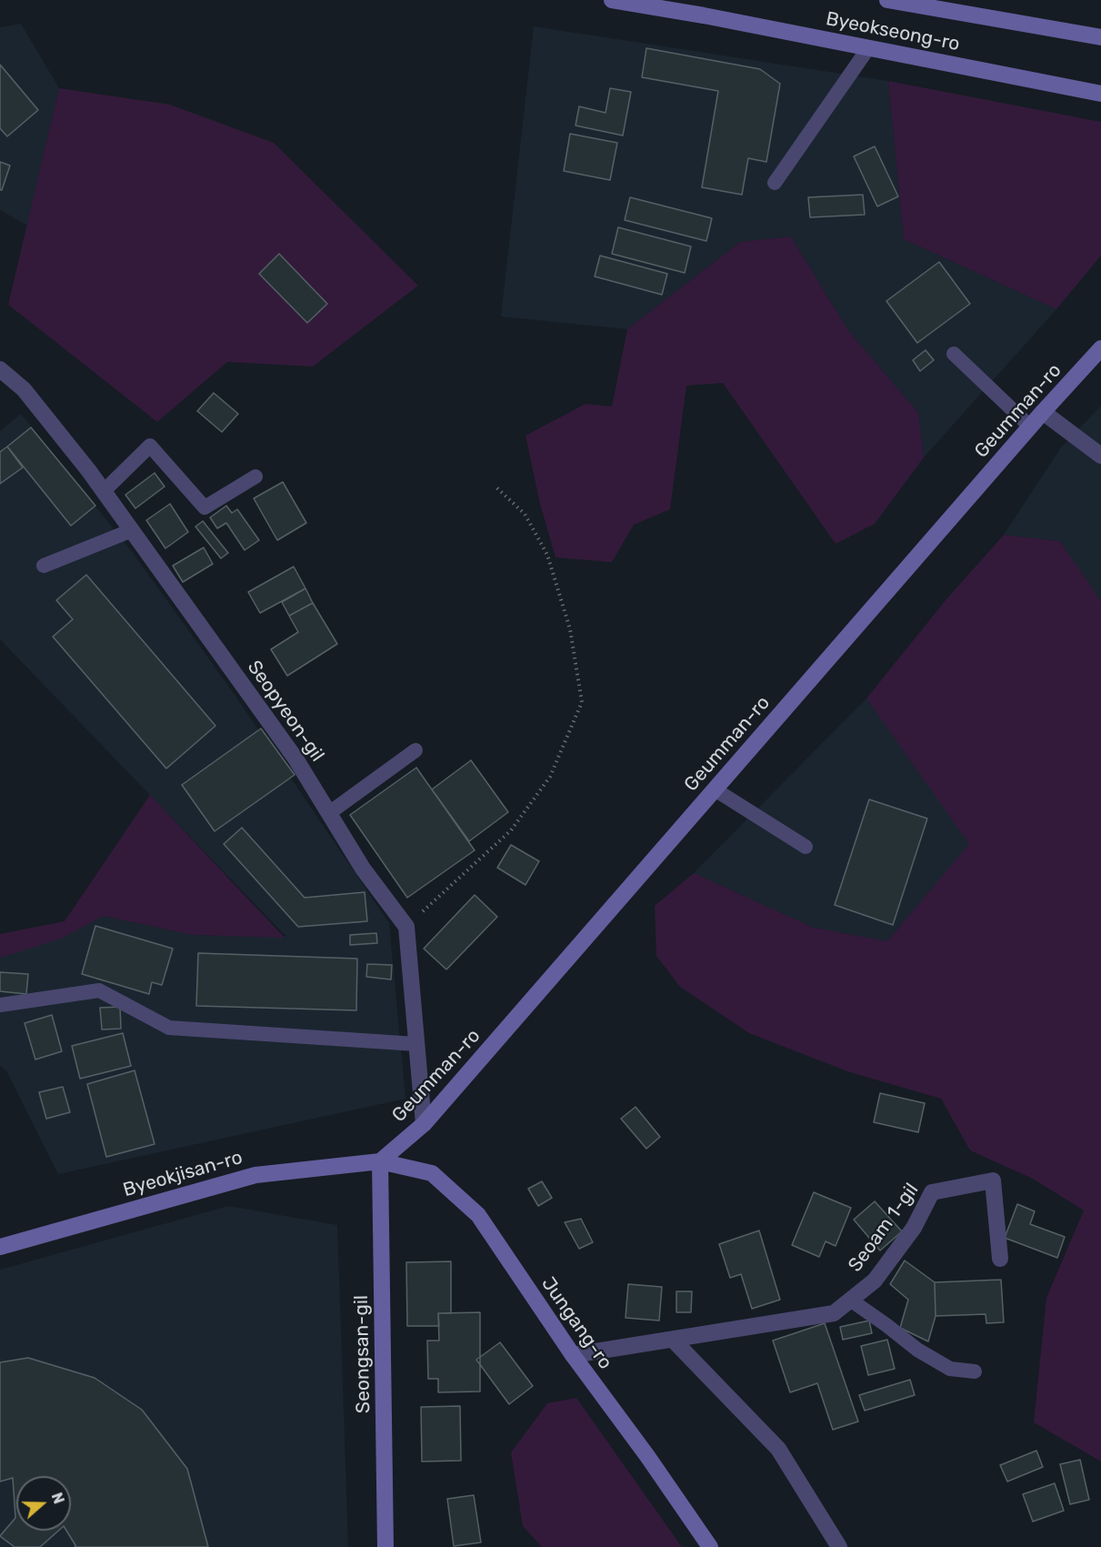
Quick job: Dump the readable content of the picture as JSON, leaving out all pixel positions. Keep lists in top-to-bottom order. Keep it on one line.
{"streets":{"street":["Byeokseong-ro","Geumman-ro","Seopyeon-gil","Byeokjisan-ro","Seoam 1-gil","Jungang-ro","Seongsan-gil"]},"crossings":[["Geumman-ro","Byeokjisan-ro"],["Geumman-ro","Jungang-ro"],["Geumman-ro","Seongsan-gil"],["Byeokjisan-ro","Jungang-ro"],["Byeokjisan-ro","Seongsan-gil"],["Seoam 1-gil","Jungang-ro"],["Jungang-ro","Seongsan-gil"]],"north":"right"}
